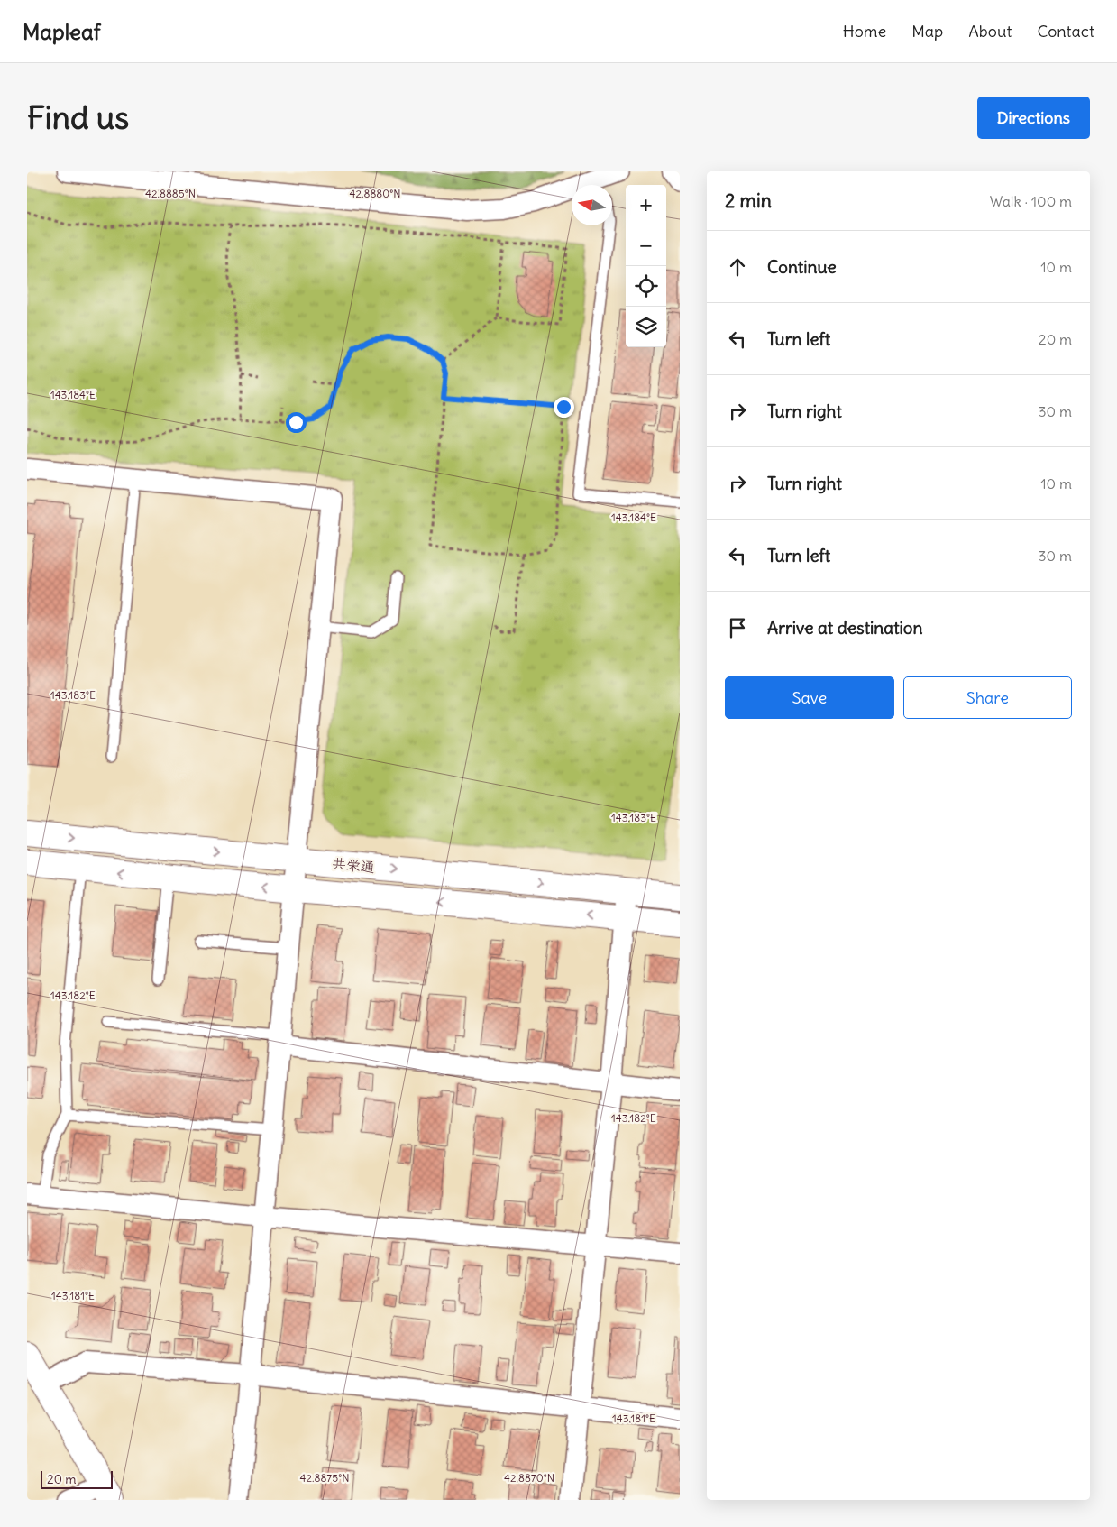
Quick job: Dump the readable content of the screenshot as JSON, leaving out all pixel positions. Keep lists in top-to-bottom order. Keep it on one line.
{"streets":{"street":["共栄通"]},"scale_bar":"20 m","north":"left","page":{"header":"Mapleaf","nav":["Home","Map","About","Contact"],"buttons":["Directions",["Save","Share"]],"title":"Find us","heading":["2 min","Walk · 100 m"],"map_buttons":["+","−"],"list":[["Continue","10 m"],["Turn left","20 m"],["Turn right","30 m"],["Turn right","10 m"],["Turn left","30 m"],"Arrive at destination"],"scale":"20 m"},"coordinates":["42.8885°N","42.8880°N","143.184°E","143.183°E","143.182°E","143.181°E","42.8875°N","42.8870°N"]}
